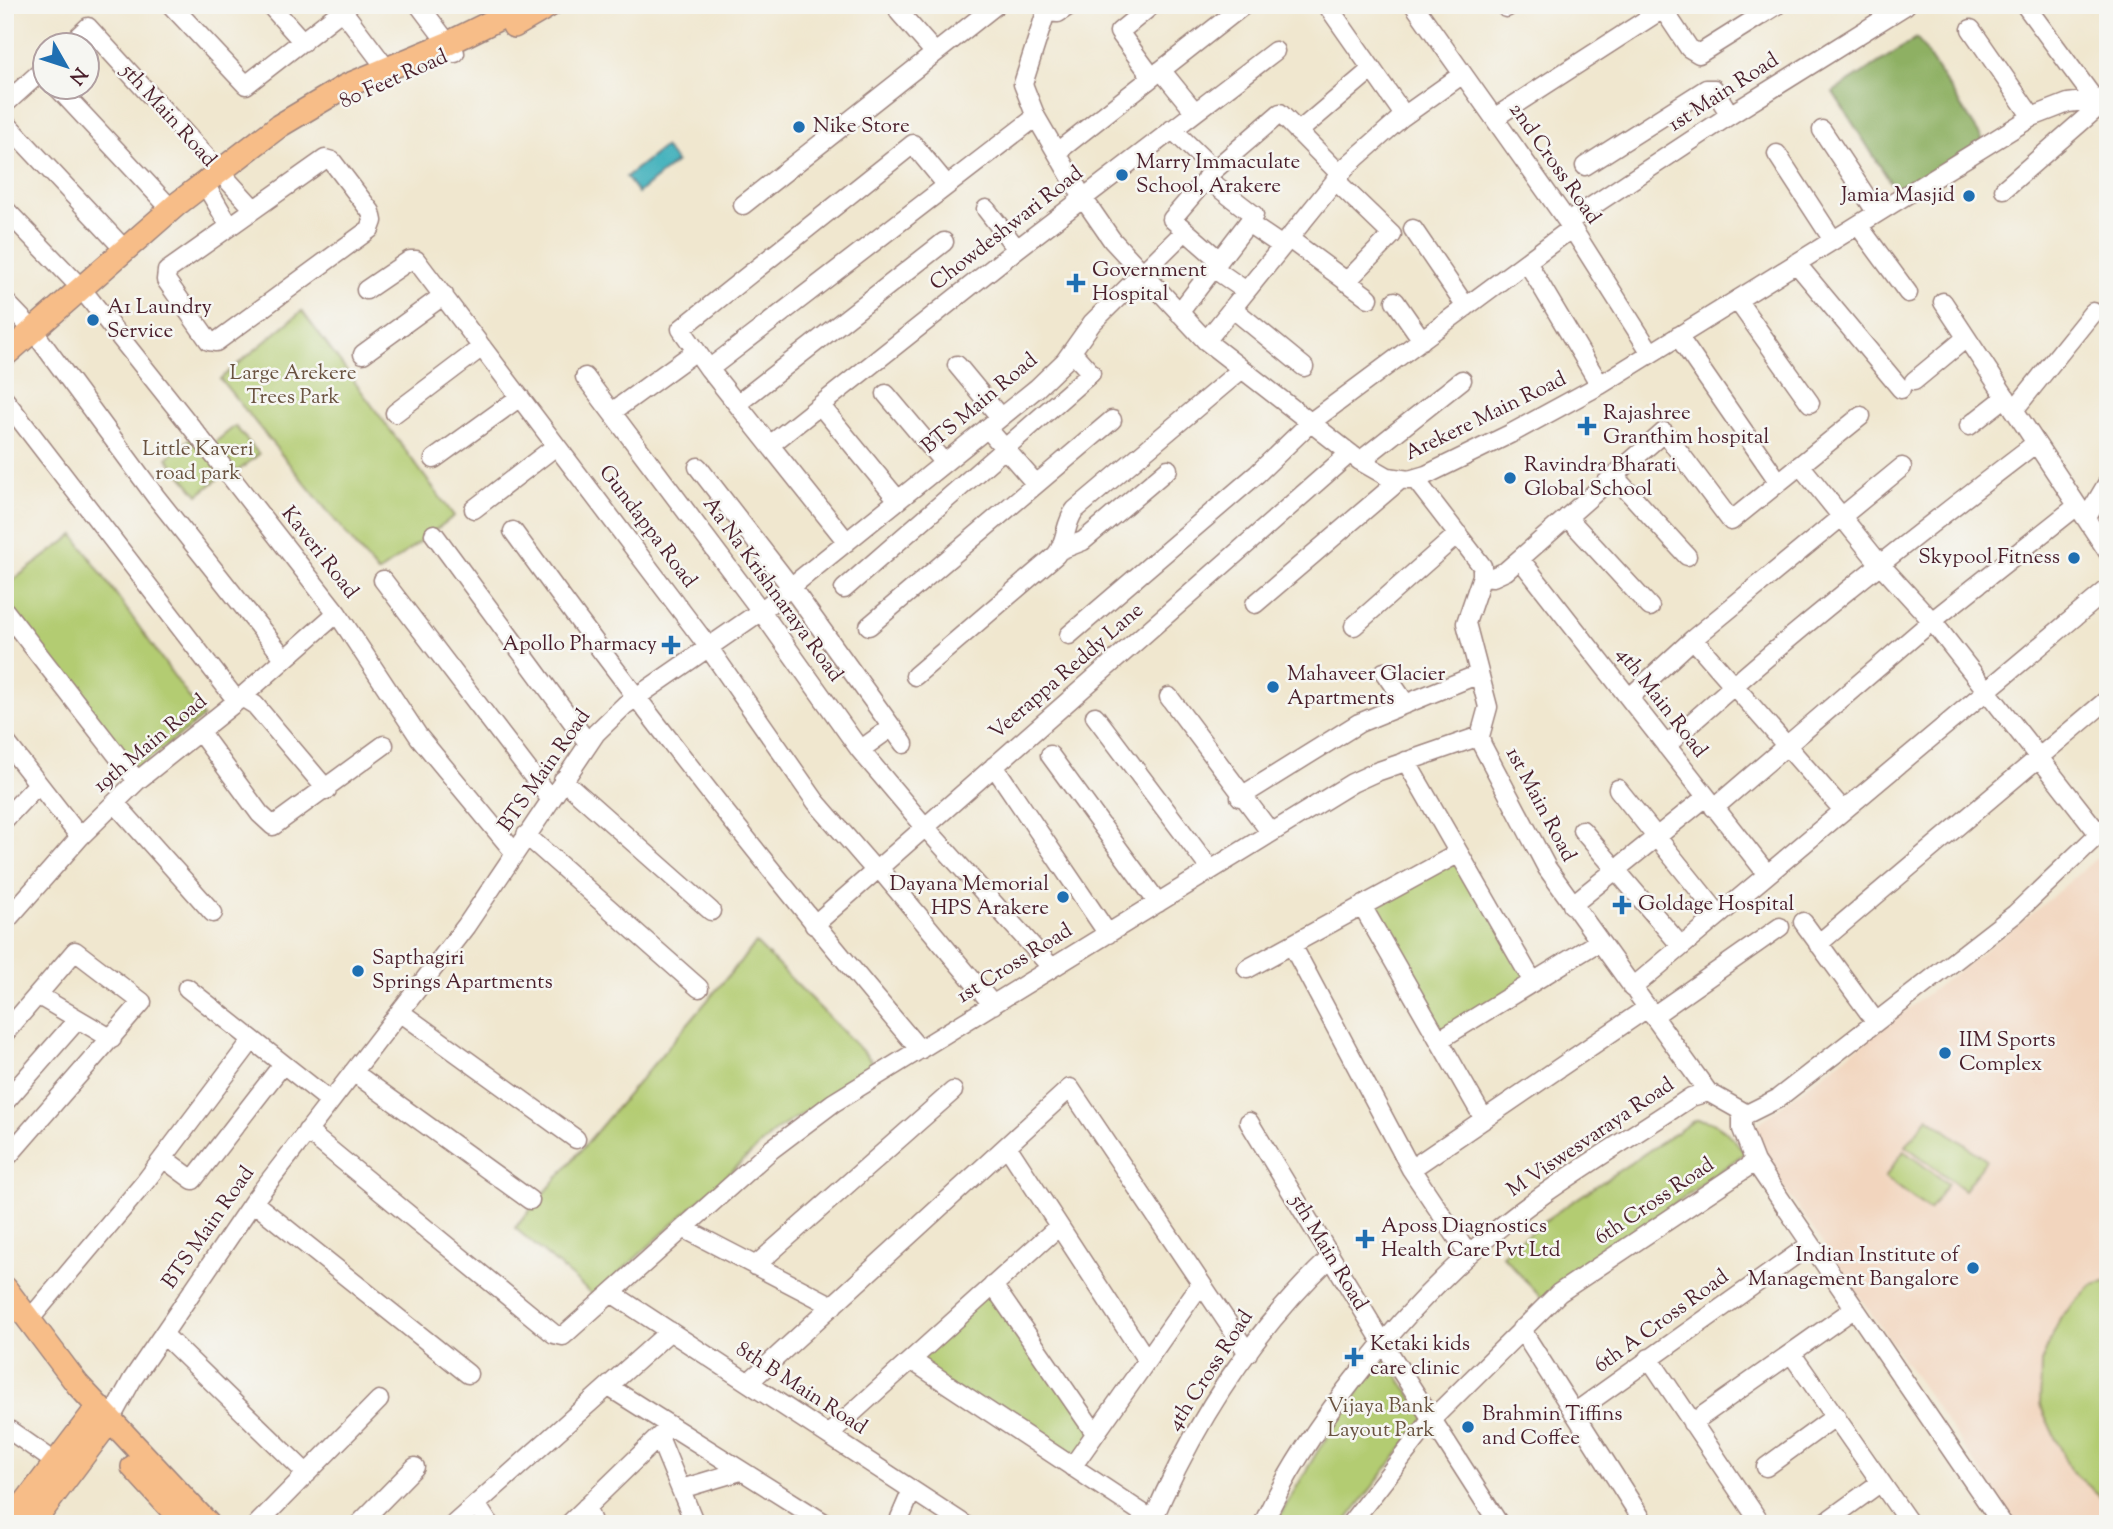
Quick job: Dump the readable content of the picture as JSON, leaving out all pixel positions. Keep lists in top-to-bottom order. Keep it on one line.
{"streets":{"main road":["80 Feet Road"],"street":["1st Main Road","5th Main Road","2nd Cross Road","Chowdeshwari Road","BTS Main Road","Arekere Main Road","Gundappa Road","Kaveri Road","Aa Na Krishnaraya Road","Veerappa Reddy Lane","4th Main Road","19th Main Road","1st Cross Road","M Viswesvaraya Road","6th Cross Road","6th A Cross Road","4th Cross Road","8th B Main Road"]},"crossings":[["80 Feet Road","5th Main Road"],["80 Feet Road","Kaveri Road"],["1st Main Road","2nd Cross Road"],["1st Main Road","Arekere Main Road"],["1st Main Road","1st Cross Road"],["1st Main Road","M Viswesvaraya Road"],["5th Main Road","M Viswesvaraya Road"],["5th Main Road","6th Cross Road"],["5th Main Road","4th Cross Road"],["2nd Cross Road","Arekere Main Road"],["Chowdeshwari Road","Arekere Main Road"],["BTS Main Road","Arekere Main Road"],["BTS Main Road","Gundappa Road"],["BTS Main Road","Kaveri Road"],["BTS Main Road","Aa Na Krishnaraya Road"],["BTS Main Road","1st Cross Road"],["Arekere Main Road","Veerappa Reddy Lane"],["Gundappa Road","Veerappa Reddy Lane"],["Gundappa Road","1st Cross Road"],["Kaveri Road","19th Main Road"],["Aa Na Krishnaraya Road","Veerappa Reddy Lane"],["Aa Na Krishnaraya Road","1st Cross Road"],["1st Cross Road","8th B Main Road"]],"parks":["Large Arekere Trees Park","Little Kaveri road park","Vijaya Bank Layout Park"],"places":{"other":["Nike Store","Marry Immaculate School, Arakere","Jamia Masjid","A1 Laundry Service","Ravindra Bharati Global School","Skypool Fitness","Mahaveer Glacier Apartments","Dayana Memorial HPS Arakere","Sapthagiri Springs Apartments","IIM Sports Complex","Indian Institute of Management Bangalore","Brahmin Tiffins and Coffee"],"health":["Government Hospital","Rajashree Granthim hospital","Apollo Pharmacy","Goldage Hospital","Aposs Diagnostics Health Care Pvt Ltd","Ketaki kids care clinic"]},"north":"bottom right"}
